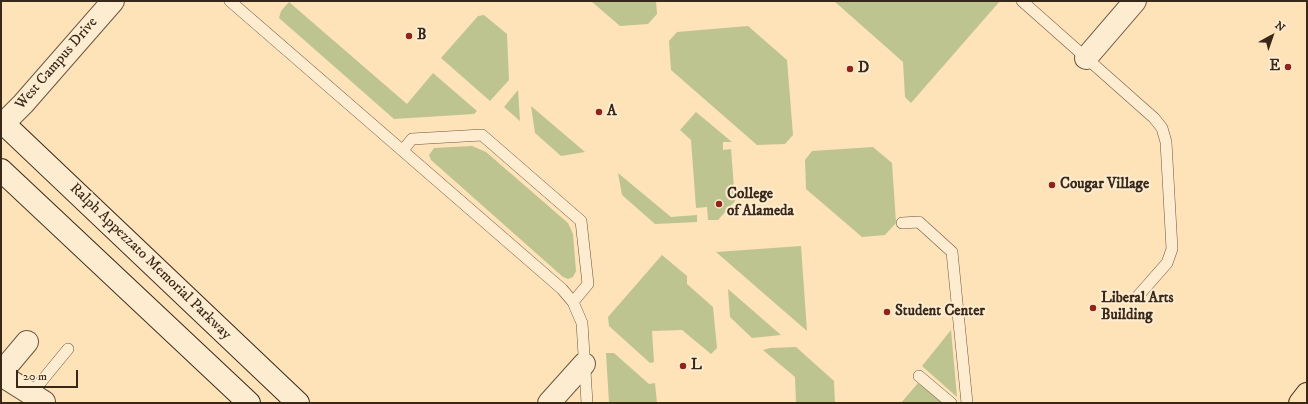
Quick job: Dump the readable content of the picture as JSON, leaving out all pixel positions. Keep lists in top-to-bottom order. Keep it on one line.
{"streets":{"street":["West Campus Drive","Ralph Appezzato Memorial Parkway"]},"crossings":[["West Campus Drive","Ralph Appezzato Memorial Parkway"]],"places":["B","E","D","A","Cougar Village","College of Alameda","Liberal Arts Building","Student Center","L"],"scale_bar":"20 m","north":"top right"}
